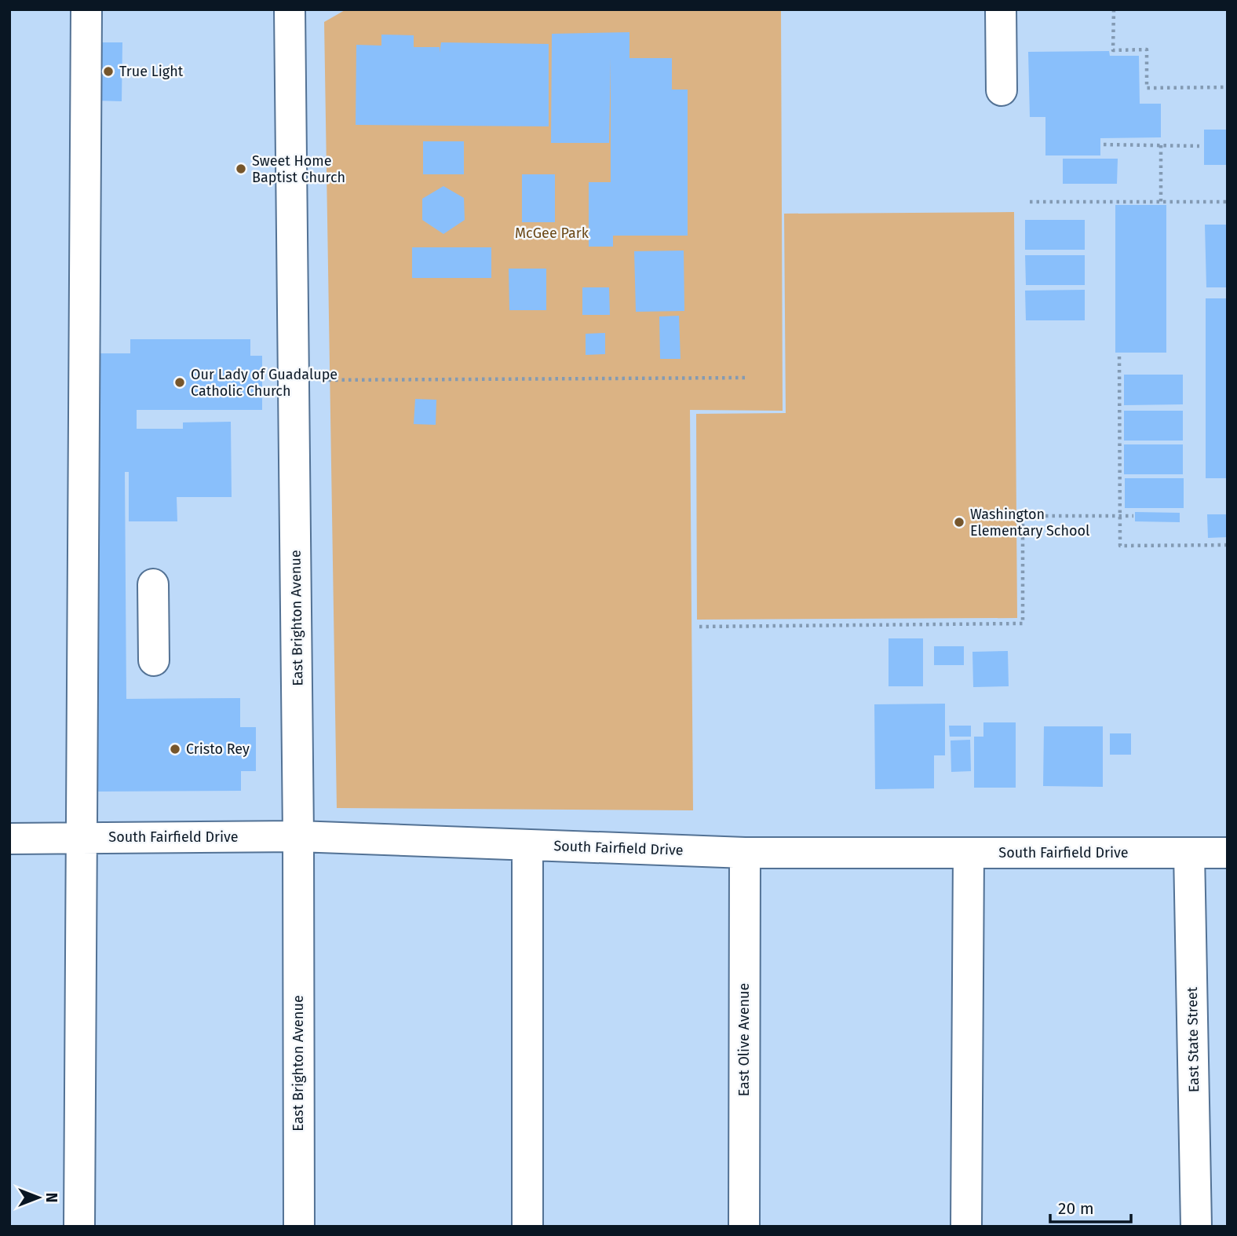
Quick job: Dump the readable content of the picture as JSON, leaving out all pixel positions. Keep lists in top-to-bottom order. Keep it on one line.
{"streets":{"street":["East Brighton Avenue","South Fairfield Drive","East Olive Avenue","East State Street"]},"crossings":[["East Brighton Avenue","South Fairfield Drive"],["South Fairfield Drive","East Olive Avenue"],["South Fairfield Drive","East State Street"]],"parks":["McGee Park"],"places":["True Light","Sweet Home Baptist Church","Our Lady of Guadalupe Catholic Church","Washington Elementary School","Cristo Rey"],"scale_bar":"20 m","north":"right"}
